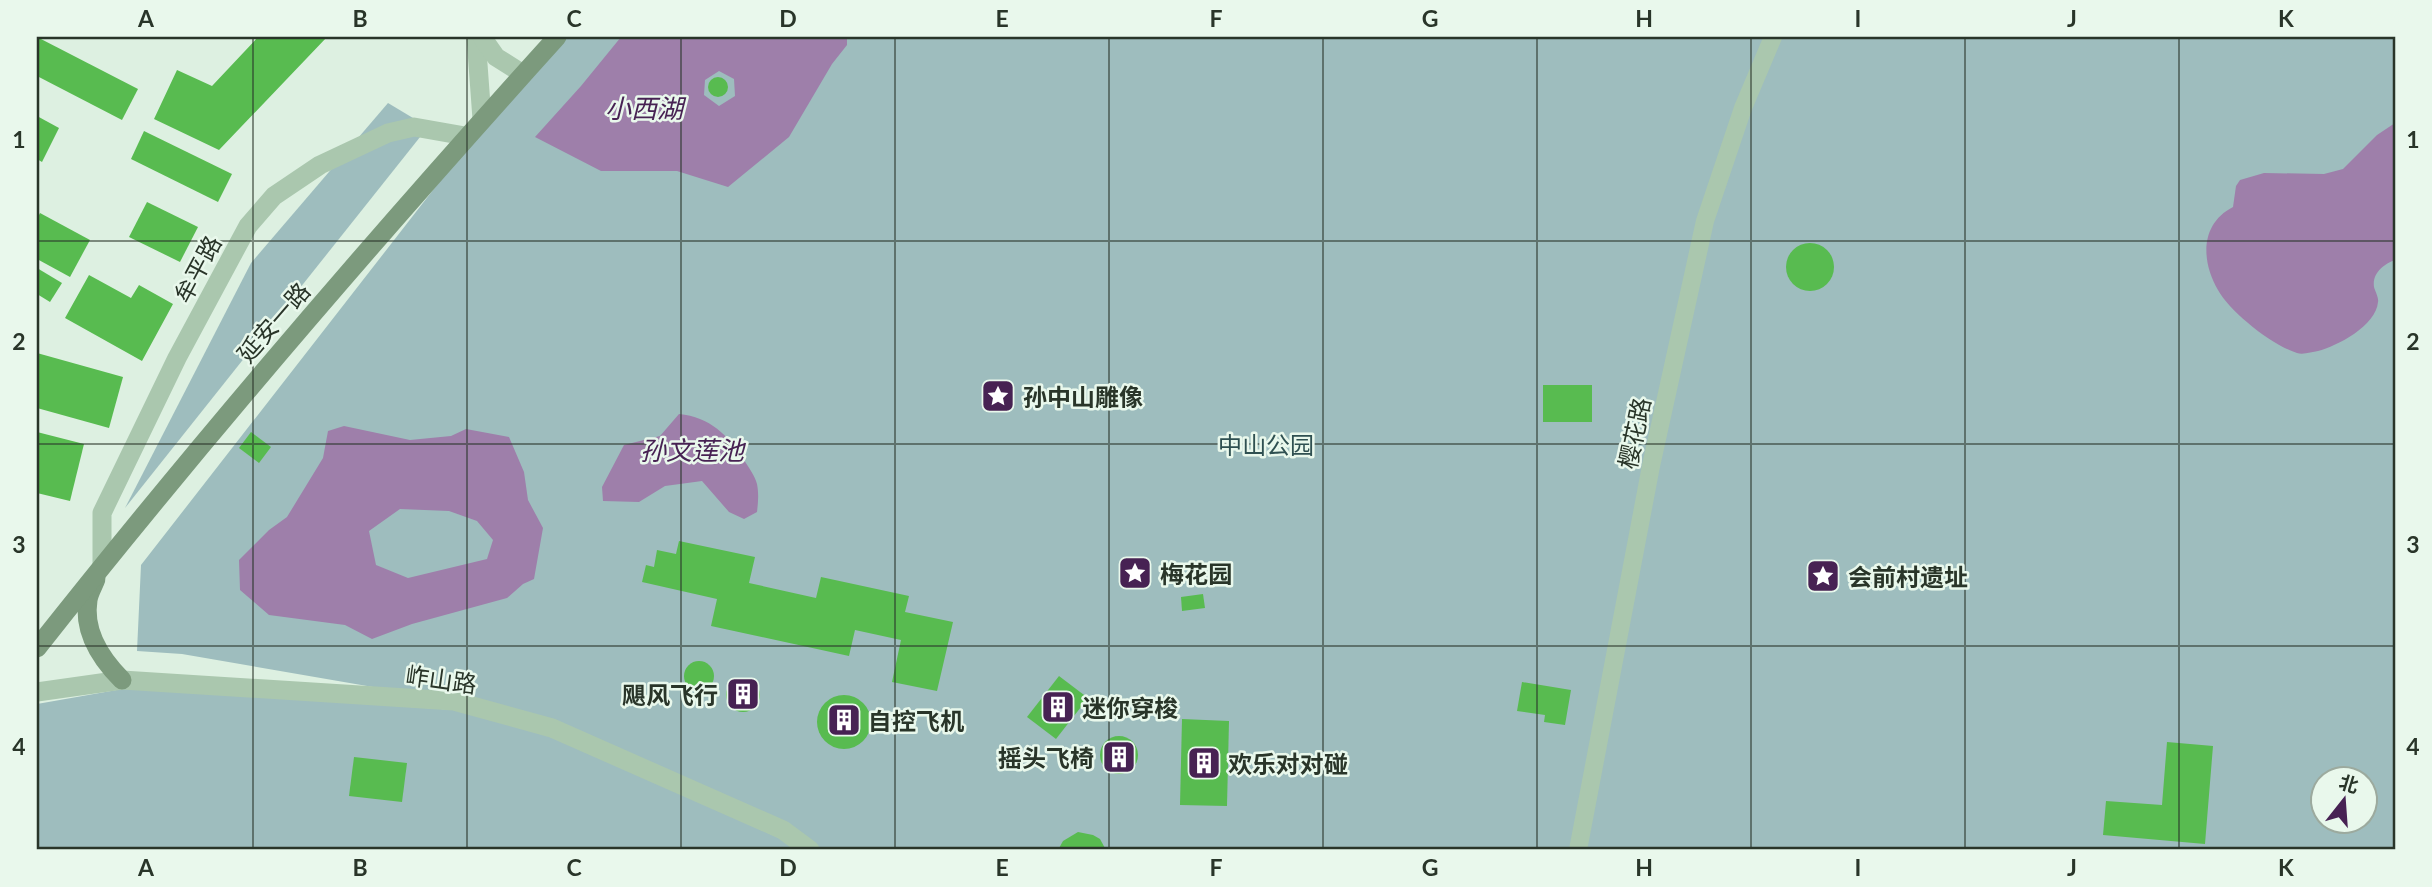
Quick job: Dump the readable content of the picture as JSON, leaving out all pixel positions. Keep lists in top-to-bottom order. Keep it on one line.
{"streets":{"main road":["延安一路"],"street":["牟平路","樱花路","岞山路"]},"crossings":[["牟平路","延安一路"]],"water":["小西湖","孙文莲池"],"parks":["中山公园"],"places":{"place":["孙中山雕像","梅花园","会前村遗址"],"building":["飓风飞行","迷你穿梭","自控飞机","摇头飞椅","欢乐对对碰"]},"north":"top","grid":{"columns":["A","B","C","D","E","F","G","H","I","J","K"],"rows":["1","2","3","4"]}}
